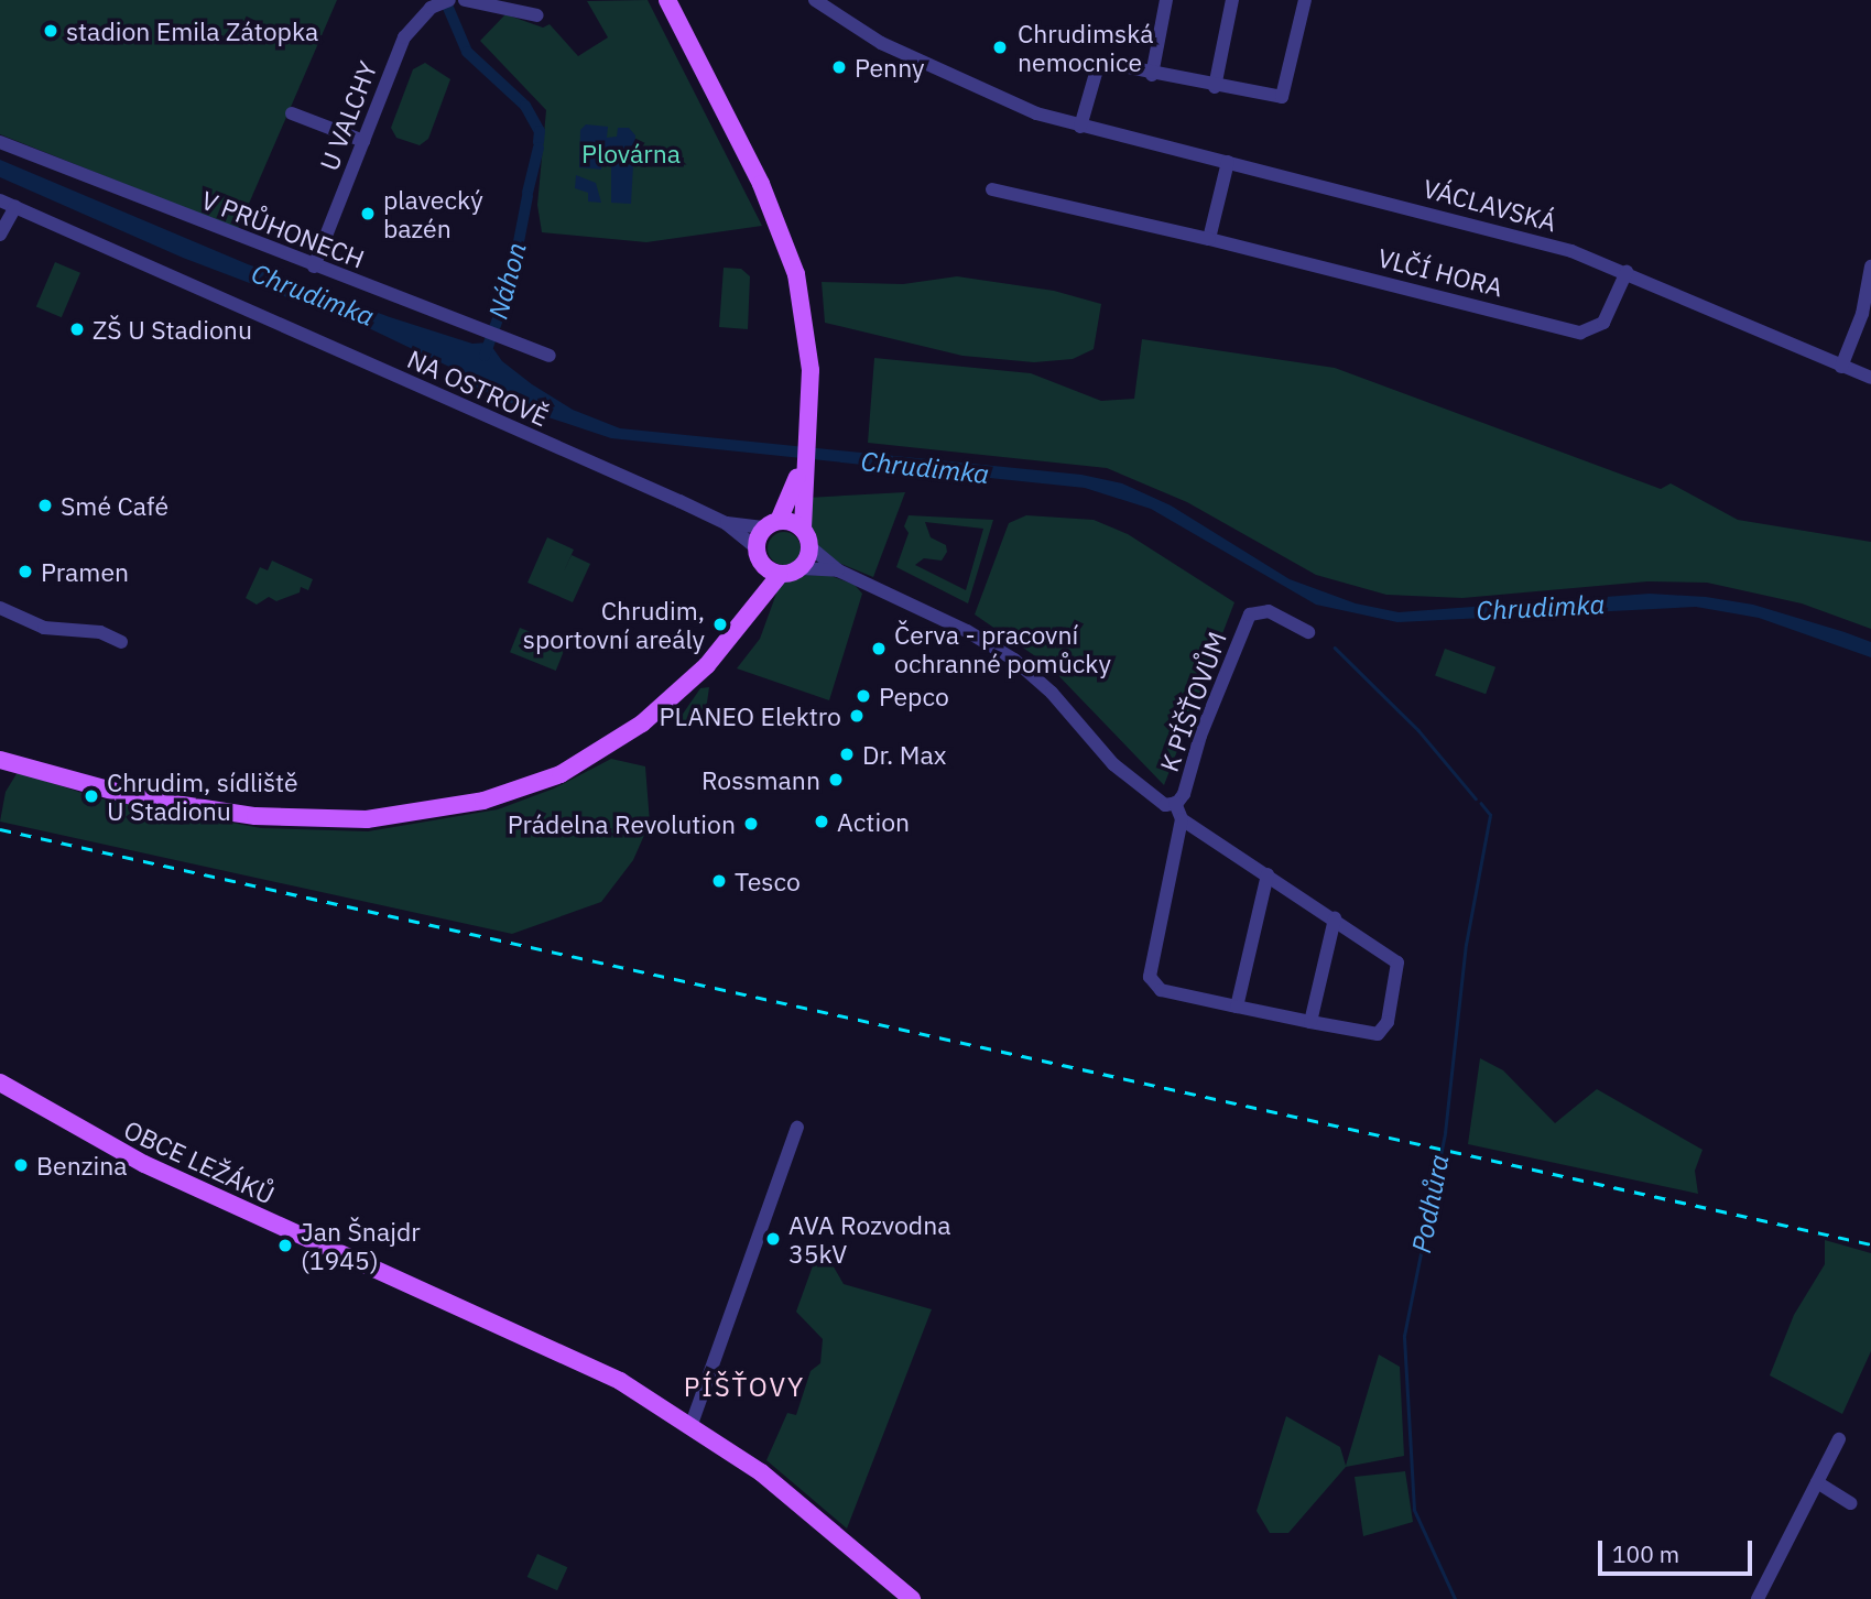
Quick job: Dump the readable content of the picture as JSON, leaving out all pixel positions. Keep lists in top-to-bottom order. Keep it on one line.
{"streets":{"main road":["OBCE LEŽÁKŮ"],"street":["U VALCHY","VÁCLAVSKÁ","V PRŮHONECH","VLČÍ HORA","NA OSTROVĚ","K PÍŠŤOVŮM"]},"crossings":[["U VALCHY","V PRŮHONECH"],["VÁCLAVSKÁ","VLČÍ HORA"]],"districts":["PÍŠŤOVY"],"water":["Náhon","Chrudimka","Podhůra"],"parks":["Plovárna"],"places":["stadion Emila Zátopka","Chrudimská nemocnice","Penny","plavecký bazén","ZŠ U Stadionu","Smé Café","Pramen","Chrudim, sportovní areály","Červa - pracovní ochranné pomůcky","Pepco","PLANEO Elektro","Dr. Max","Rossmann","Chrudim, sídliště U Stadionu","Action","Prádelna Revolution","Tesco","Benzina","AVA Rozvodna 35kV","Jan Šnajdr (1945)"],"scale_bar":"100 m"}
